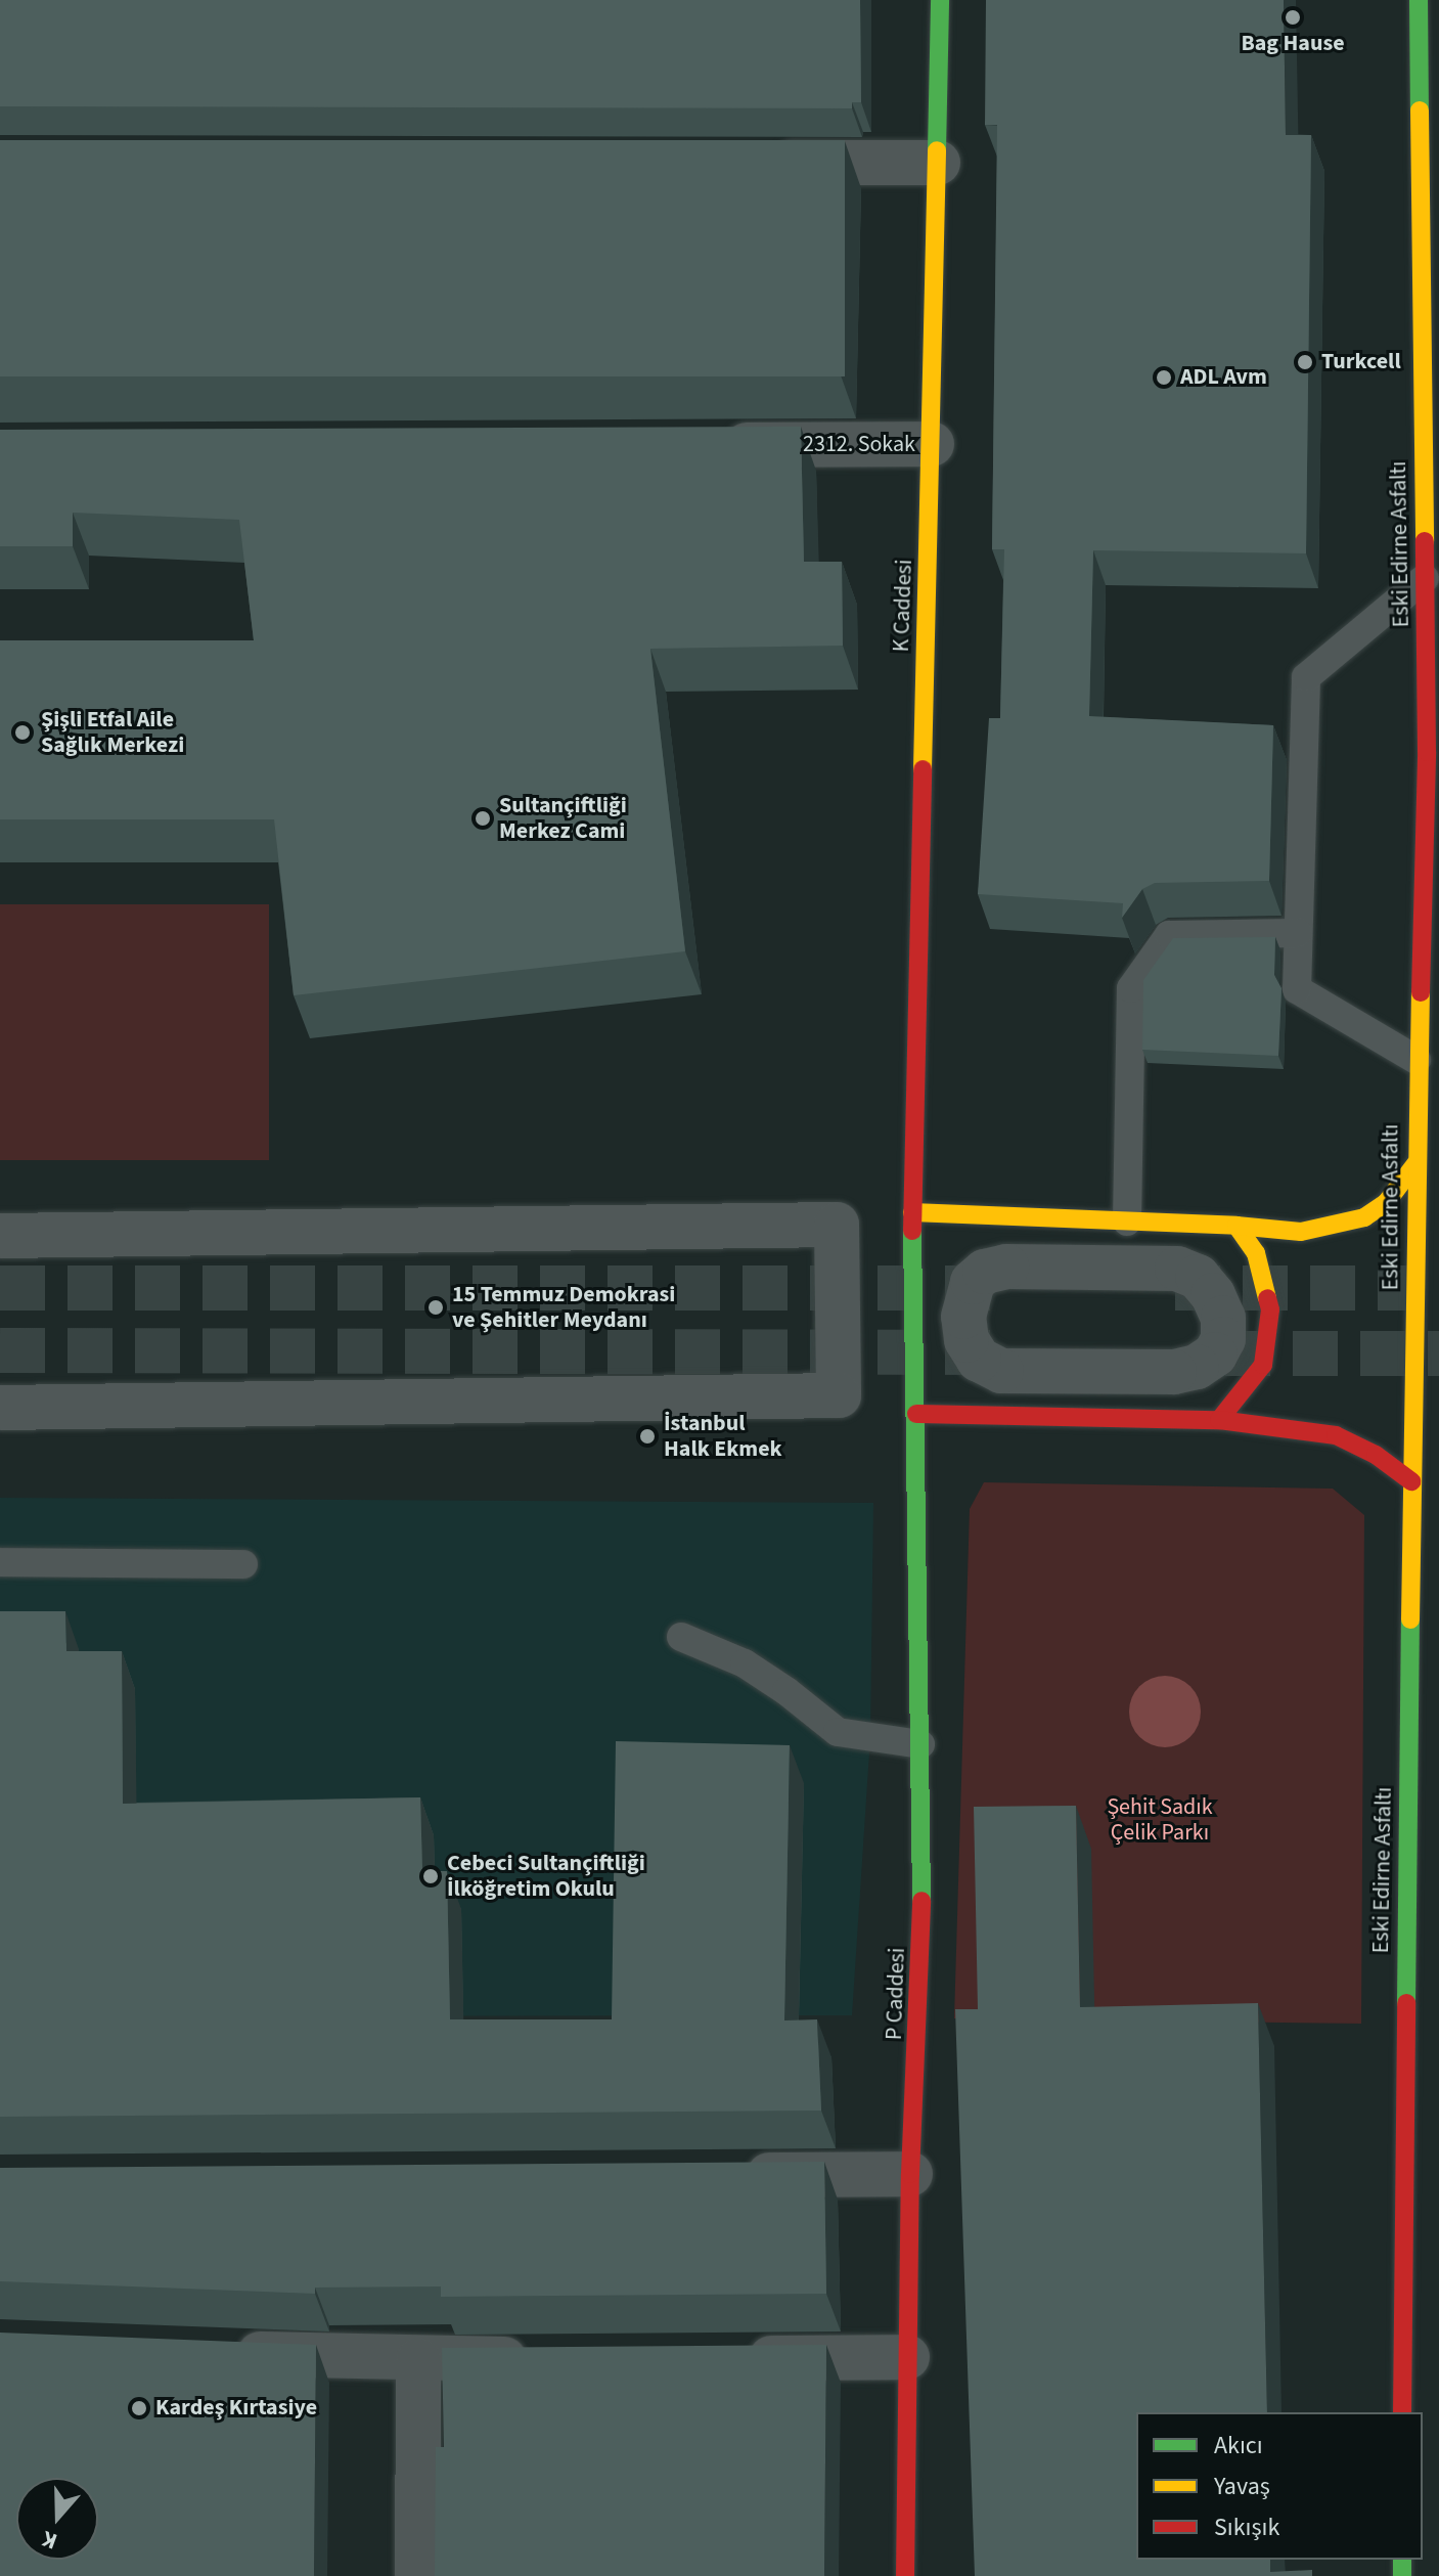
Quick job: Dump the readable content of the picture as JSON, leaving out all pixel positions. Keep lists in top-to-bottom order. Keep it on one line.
{"streets":{"street":["2312. Sokak","Eski Edirne Asfaltı","K Caddesi","P Caddesi"]},"crossings":[["2312. Sokak","K Caddesi"],["K Caddesi","P Caddesi"]],"parks":["Şehit Sadık Çelik Parkı"],"places":["Bag Hause","Turkcell","ADL Avm","Şişli Etfal Aile Sağlık Merkezi","Sultançiftliği Merkez Cami","15 Temmuz Demokrasi ve Şehitler Meydanı","İstanbul Halk Ekmek","Cebeci Sultançiftliği İlköğretim Okulu","Kardeş Kırtasiye"],"legend":["Akıcı","Yavaş","Sıkışık"],"north":"bottom"}
